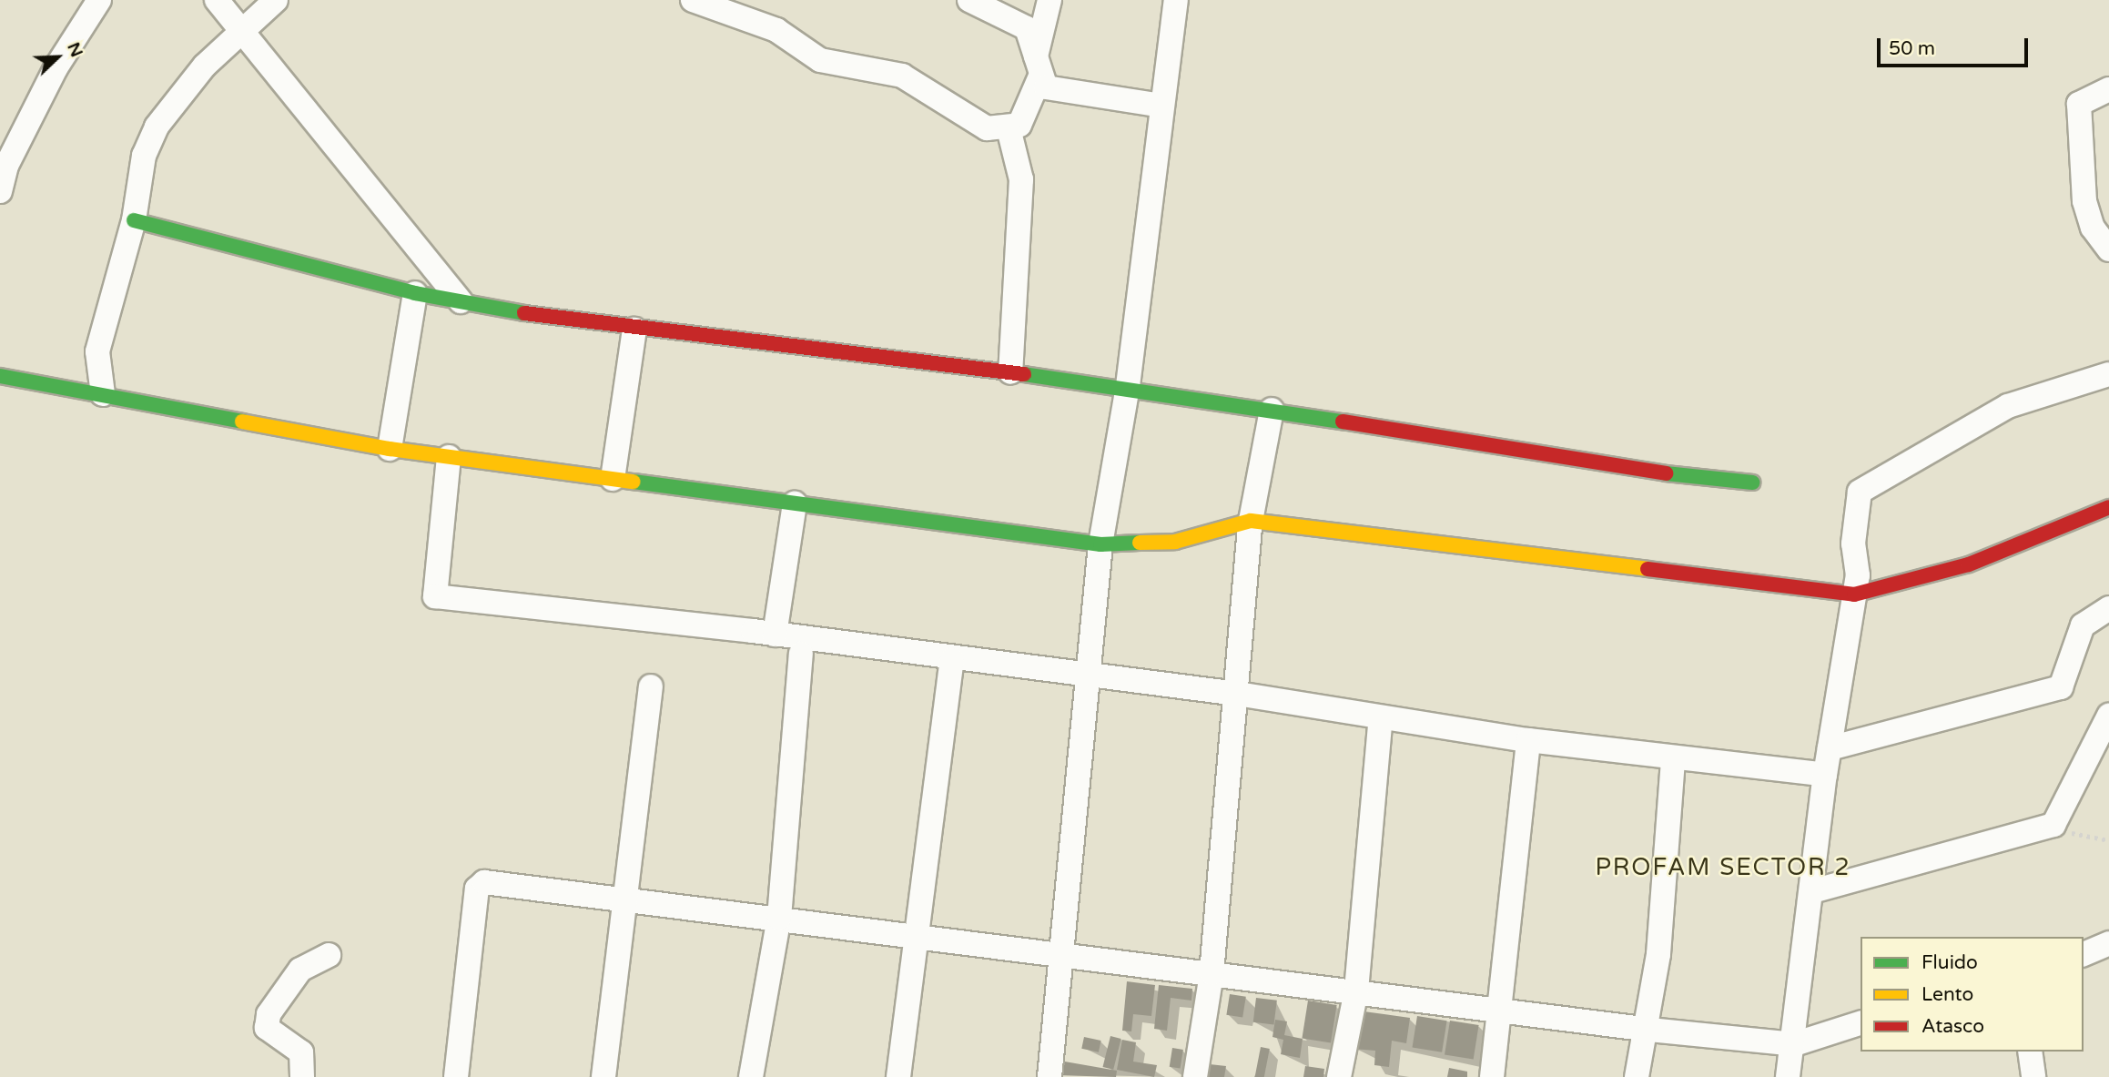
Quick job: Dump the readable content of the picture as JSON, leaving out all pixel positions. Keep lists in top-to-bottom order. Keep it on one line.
{"districts":["PROFAM SECTOR 2"],"legend":["Fluido","Lento","Atasco"],"scale_bar":"50 m","north":"top right"}
